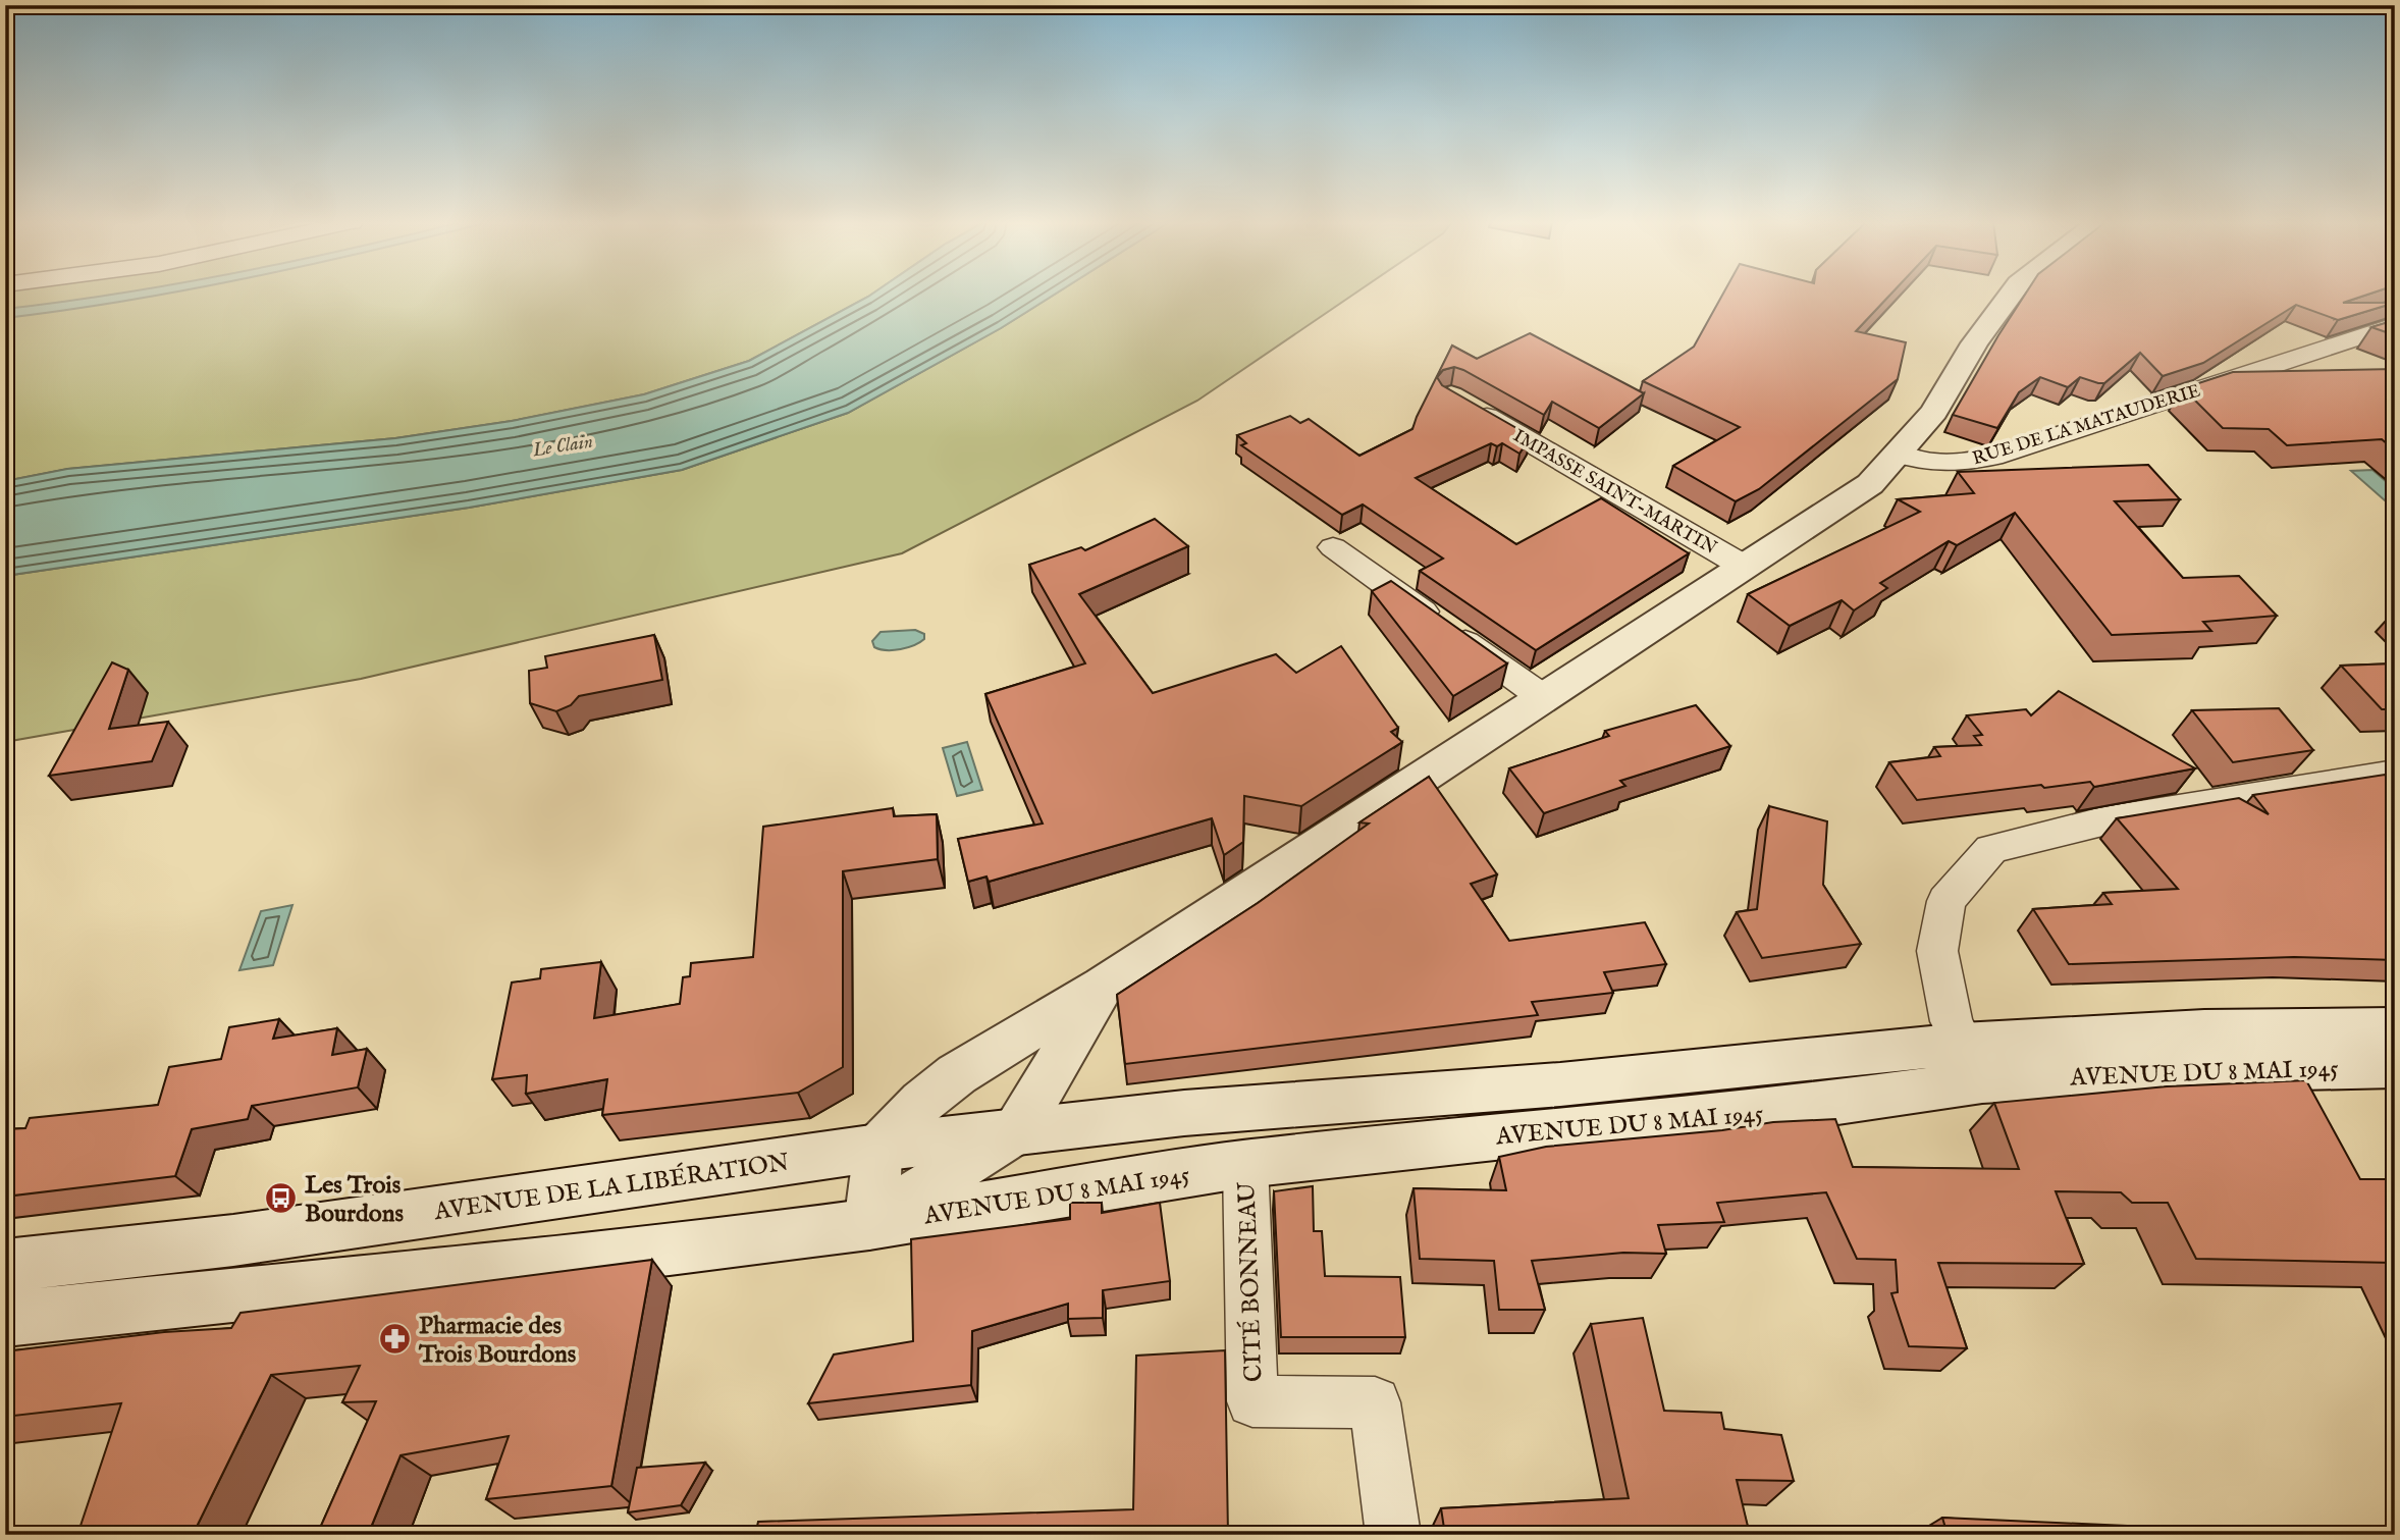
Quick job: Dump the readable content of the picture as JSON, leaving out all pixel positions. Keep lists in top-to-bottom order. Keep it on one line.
{"streets":{"main road":["AVENUE DU 8 MAI 1945","AVENUE DE LA LIBÉRATION"],"street":["RUE DE LA MATAUDERIE","IMPASSE SAINT-MARTIN","CITÉ BONNEAU"]},"crossings":[["AVENUE DU 8 MAI 1945","AVENUE DE LA LIBÉRATION"],["AVENUE DU 8 MAI 1945","CITÉ BONNEAU"]],"water":["Le Clain"],"places":{"bus stop":["Les Trois Bourdons"],"pharmacy":["Pharmacie des Trois Bourdons"]}}
